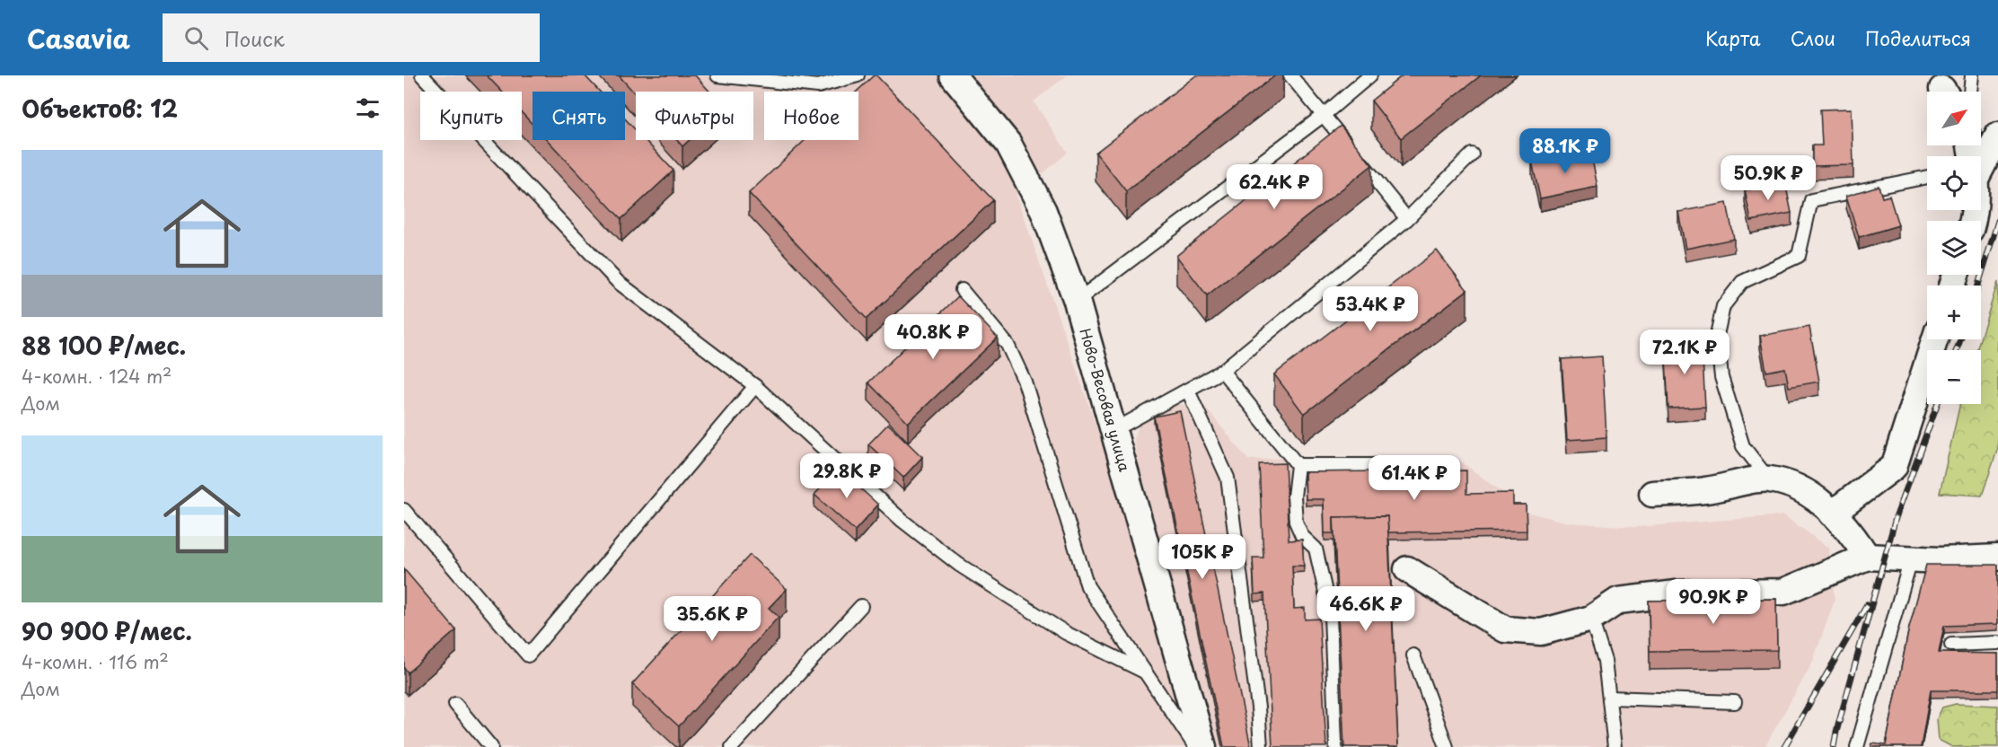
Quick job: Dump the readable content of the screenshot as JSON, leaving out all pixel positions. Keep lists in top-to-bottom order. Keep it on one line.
{"streets":{"street":["Ново-Весовая улица"]},"north":"top right","page":{"header":"Casavia","search":"Поиск","nav":["Карта","Слои","Поделиться"],"heading":"Объектов: 12","map_buttons":["+","−"],"chip":["Купить","Снять","Фильтры","Новое"],"price":["88.1K ₽","50.9K ₽","62.4K ₽","53.4K ₽","40.8K ₽","72.1K ₽","29.8K ₽","61.4K ₽","105K ₽","90.9K ₽","46.6K ₽","35.6K ₽"],"list":[{"name":"88 100 ₽/мес.","note":"4-комн. · 124 m² · Дом"},{"name":"90 900 ₽/мес.","note":"4-комн. · 116 m² · Дом"}]}}
